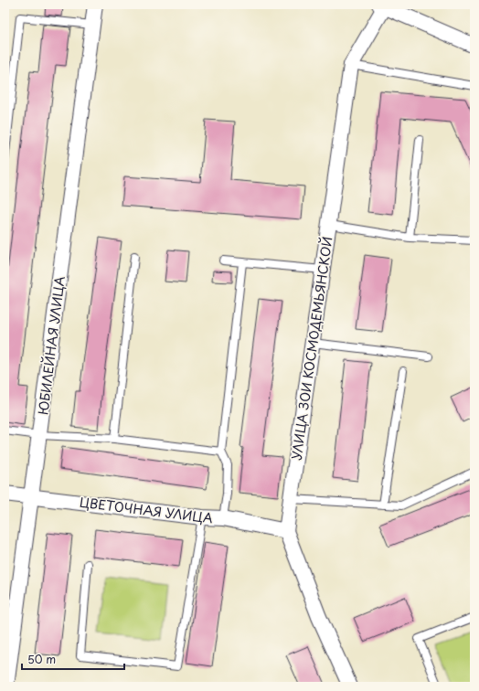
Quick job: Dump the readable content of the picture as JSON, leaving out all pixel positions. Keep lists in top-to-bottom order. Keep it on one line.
{"streets":{"street":["ЮБИЛЕЙНАЯ УЛИЦА","УЛИЦА ЗОИ КОСМОДЕМЬЯНСКОЙ","ЦВЕТОЧНАЯ УЛИЦА"]},"crossings":[["ЮБИЛЕЙНАЯ УЛИЦА","ЦВЕТОЧНАЯ УЛИЦА"],["УЛИЦА ЗОИ КОСМОДЕМЬЯНСКОЙ","ЦВЕТОЧНАЯ УЛИЦА"]],"scale_bar":"50 m"}
